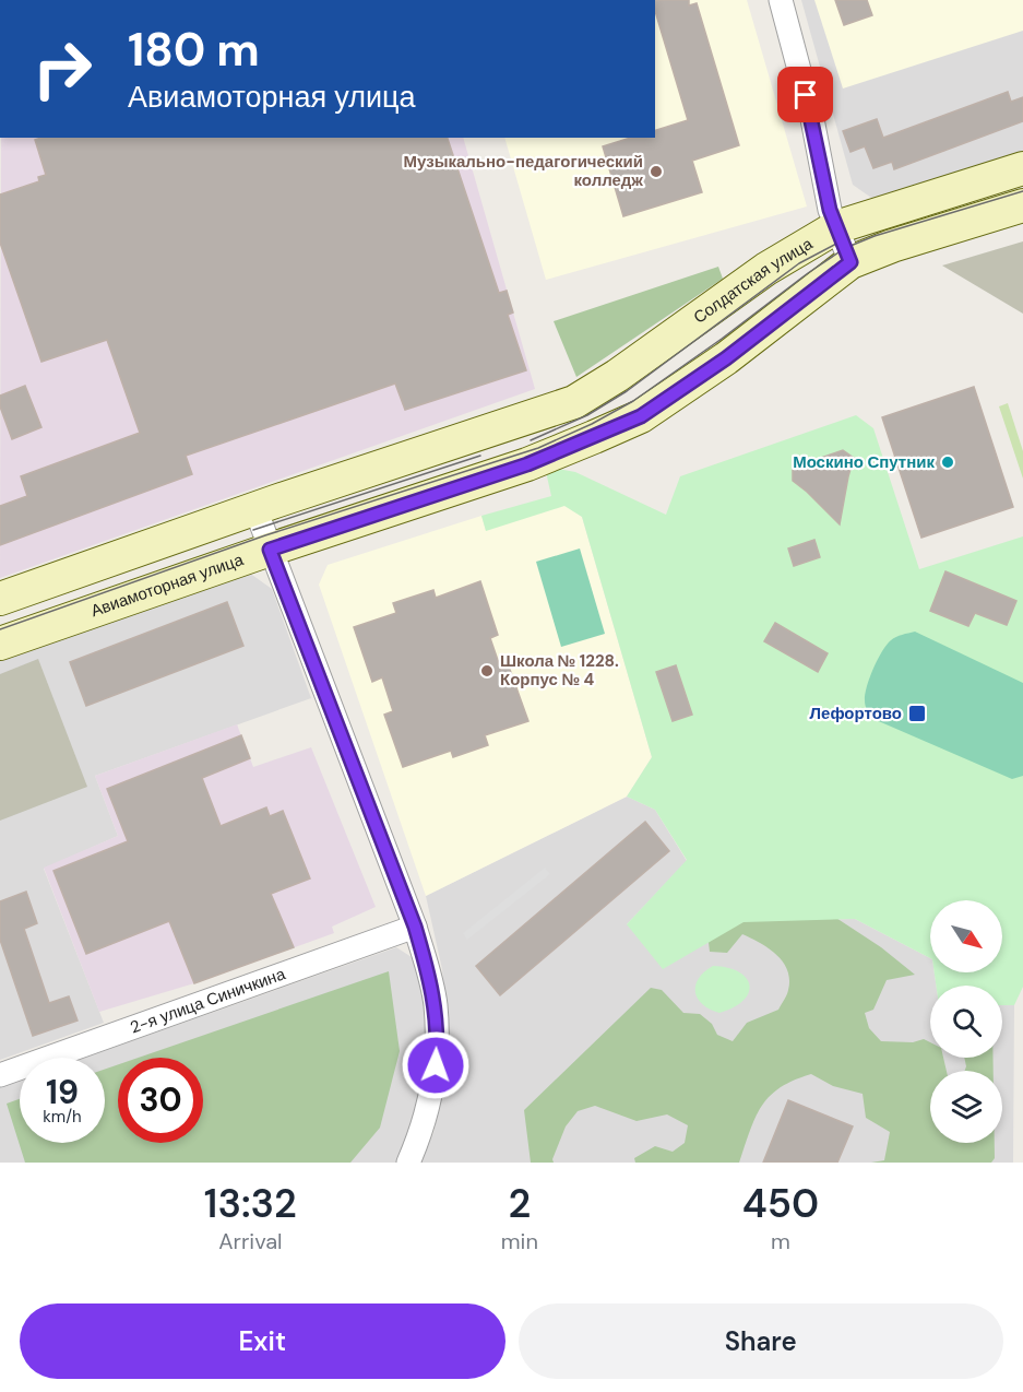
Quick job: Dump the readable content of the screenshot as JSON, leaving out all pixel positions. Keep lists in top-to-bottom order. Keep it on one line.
{"streets":{"main road":["Солдатская улица","Авиамоторная улица"],"street":["2-я улица Синичкина"]},"places":{"other":["Музыкально-педагогический колледж","Москино Спутник","Школа № 1228. Корпус № 4"],"transit":["Лефортово"]},"north":"bottom right","page":{"turn":["180 m","Авиамоторная улица"],"speed":"19 km/h","limit":"30","eta":["13:32","Arrival","2","min","450","m"],"buttons":["Exit","Share"]}}
